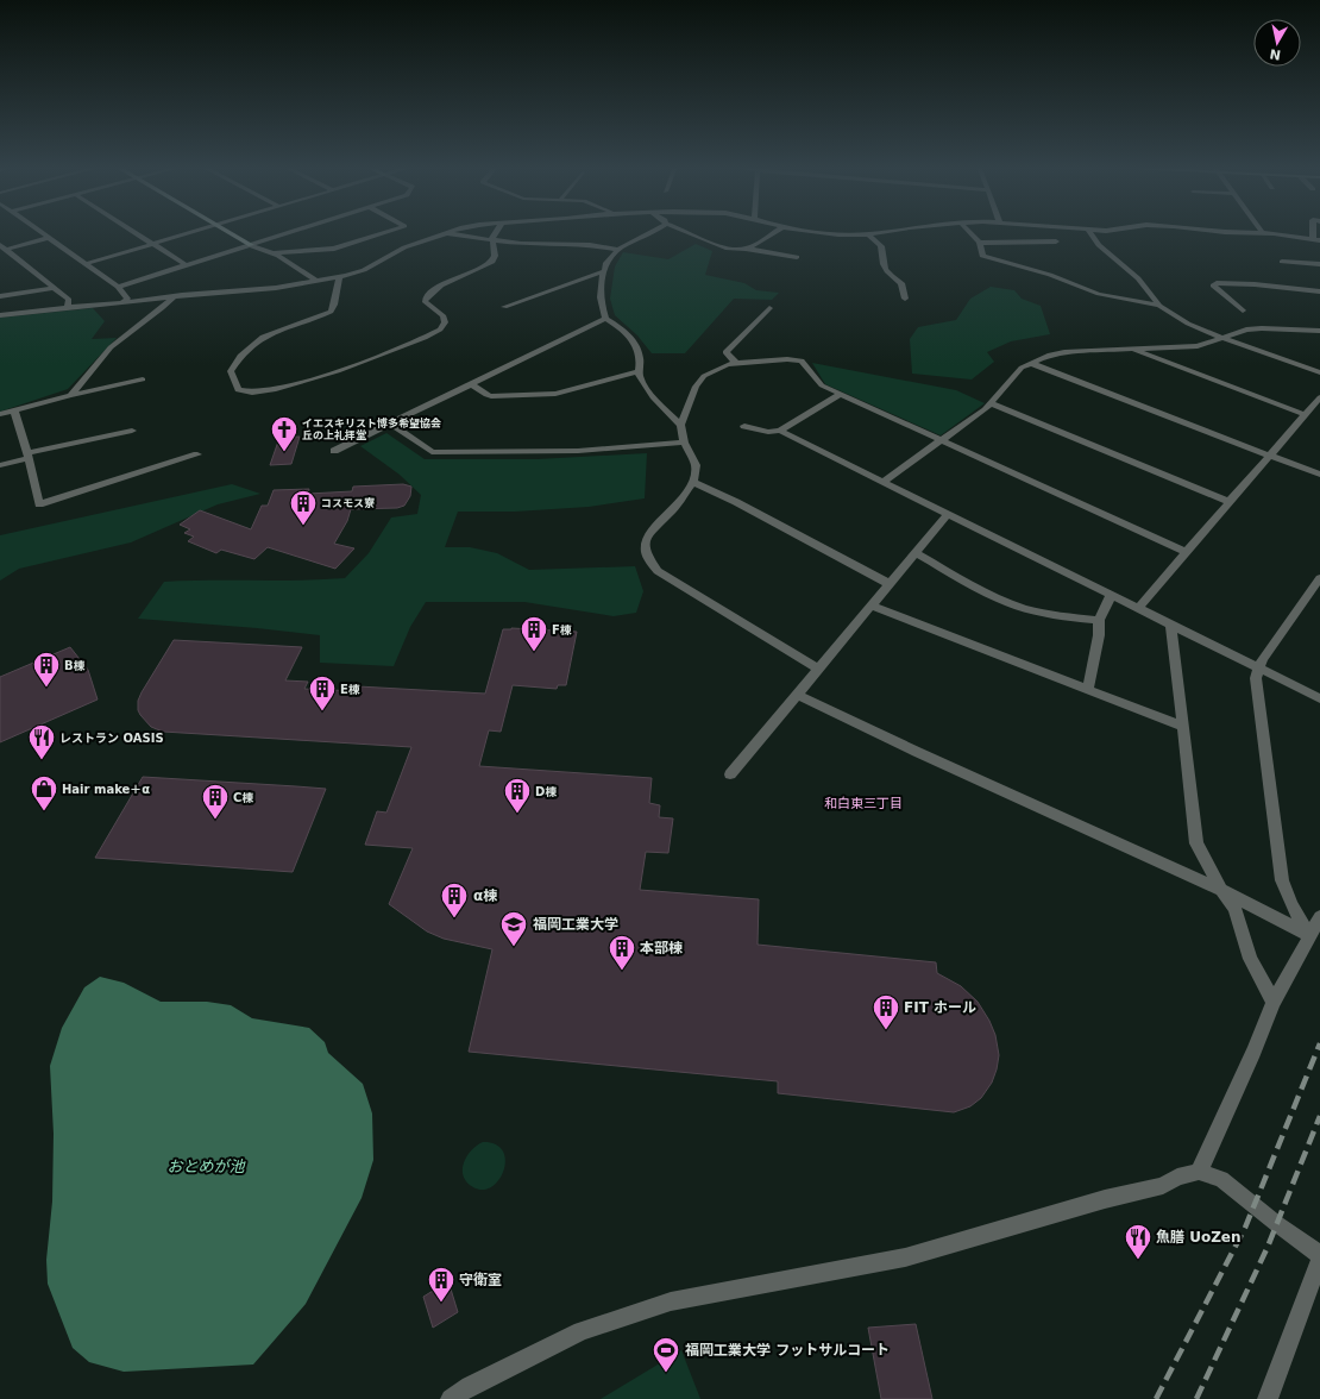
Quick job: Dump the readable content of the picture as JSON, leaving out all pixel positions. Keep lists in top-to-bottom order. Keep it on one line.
{"districts":["和白東三丁目"],"water":["おとめが池"],"places":{"church":["イエスキリスト博多希望協会 丘の上礼拝堂"],"building":["コスモス寮","F棟","B棟","E棟","D棟","C棟","α棟","本部棟","FIT ホール","守衛室"],"restaurant":["レストラン OASIS","魚膳 UoZen"],"shop":["Hair make＋α"],"school or university":["福岡工業大学"],"sports":["福岡工業大学 フットサルコート"]},"north":"bottom"}
